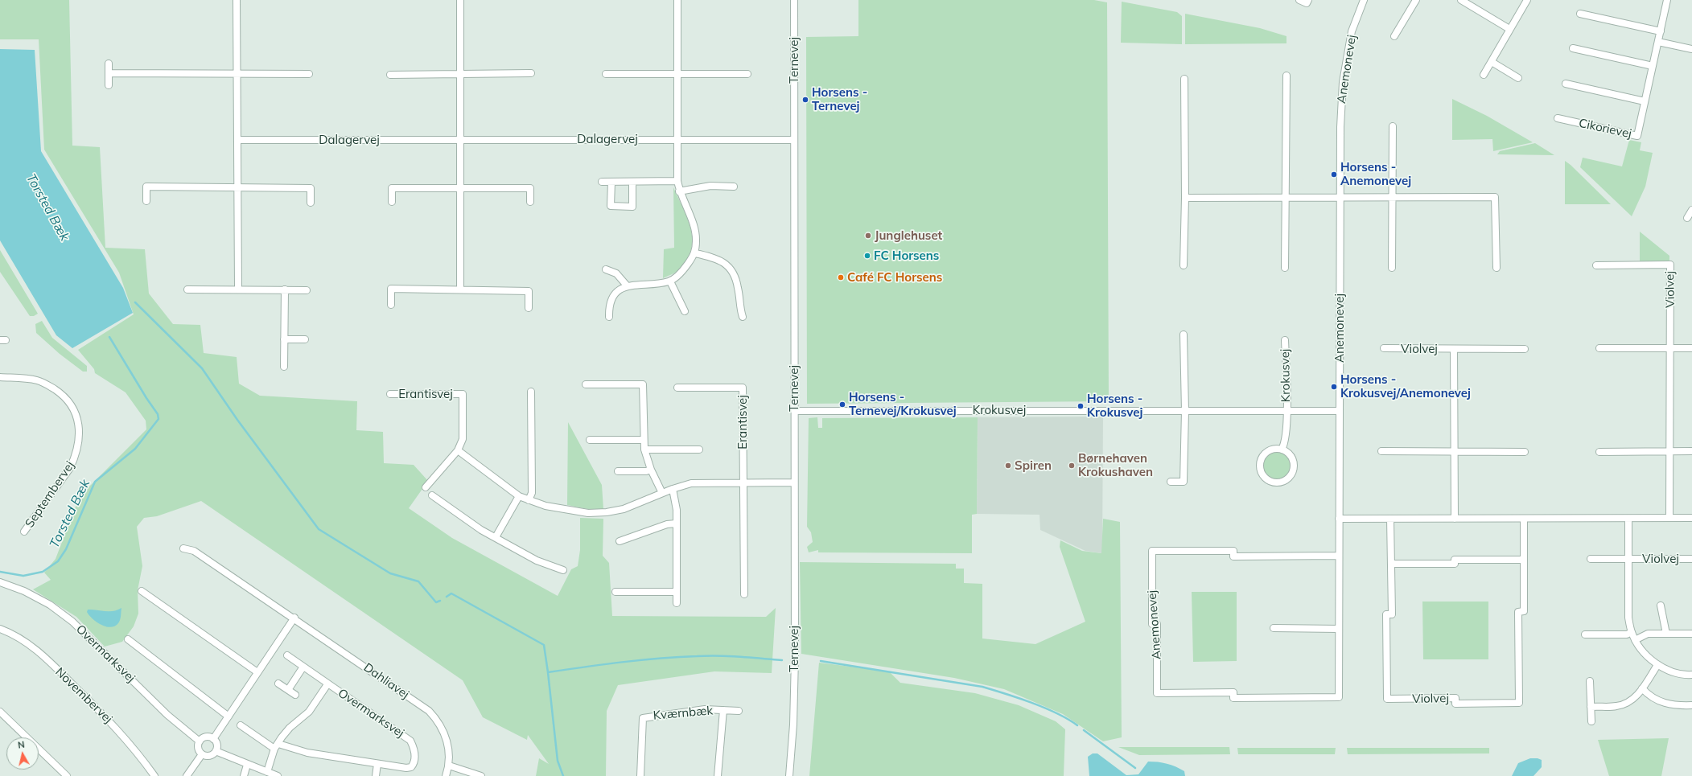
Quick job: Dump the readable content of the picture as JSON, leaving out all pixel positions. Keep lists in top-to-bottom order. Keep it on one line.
{"streets":{"street":["Ternevej","Anemonevej","Cikorievej","Dalagervej","Violvej","Krokusvej","Erantisvej","Septembervej","Overmarksvej","Dahliavej","Novembervej","Kværnbæk"]},"crossings":[["Ternevej","Dalagervej"],["Ternevej","Krokusvej"],["Anemonevej","Krokusvej"]],"water":["Torsted Bæk"],"places":["Horsens - Ternevej","Horsens - Anemonevej","Junglehuset","FC Horsens","Café FC Horsens","Horsens - Krokusvej/Anemonevej","Horsens - Ternevej/Krokusvej","Horsens - Krokusvej","Spiren","Børnehaven Krokushaven"],"north":"top"}
